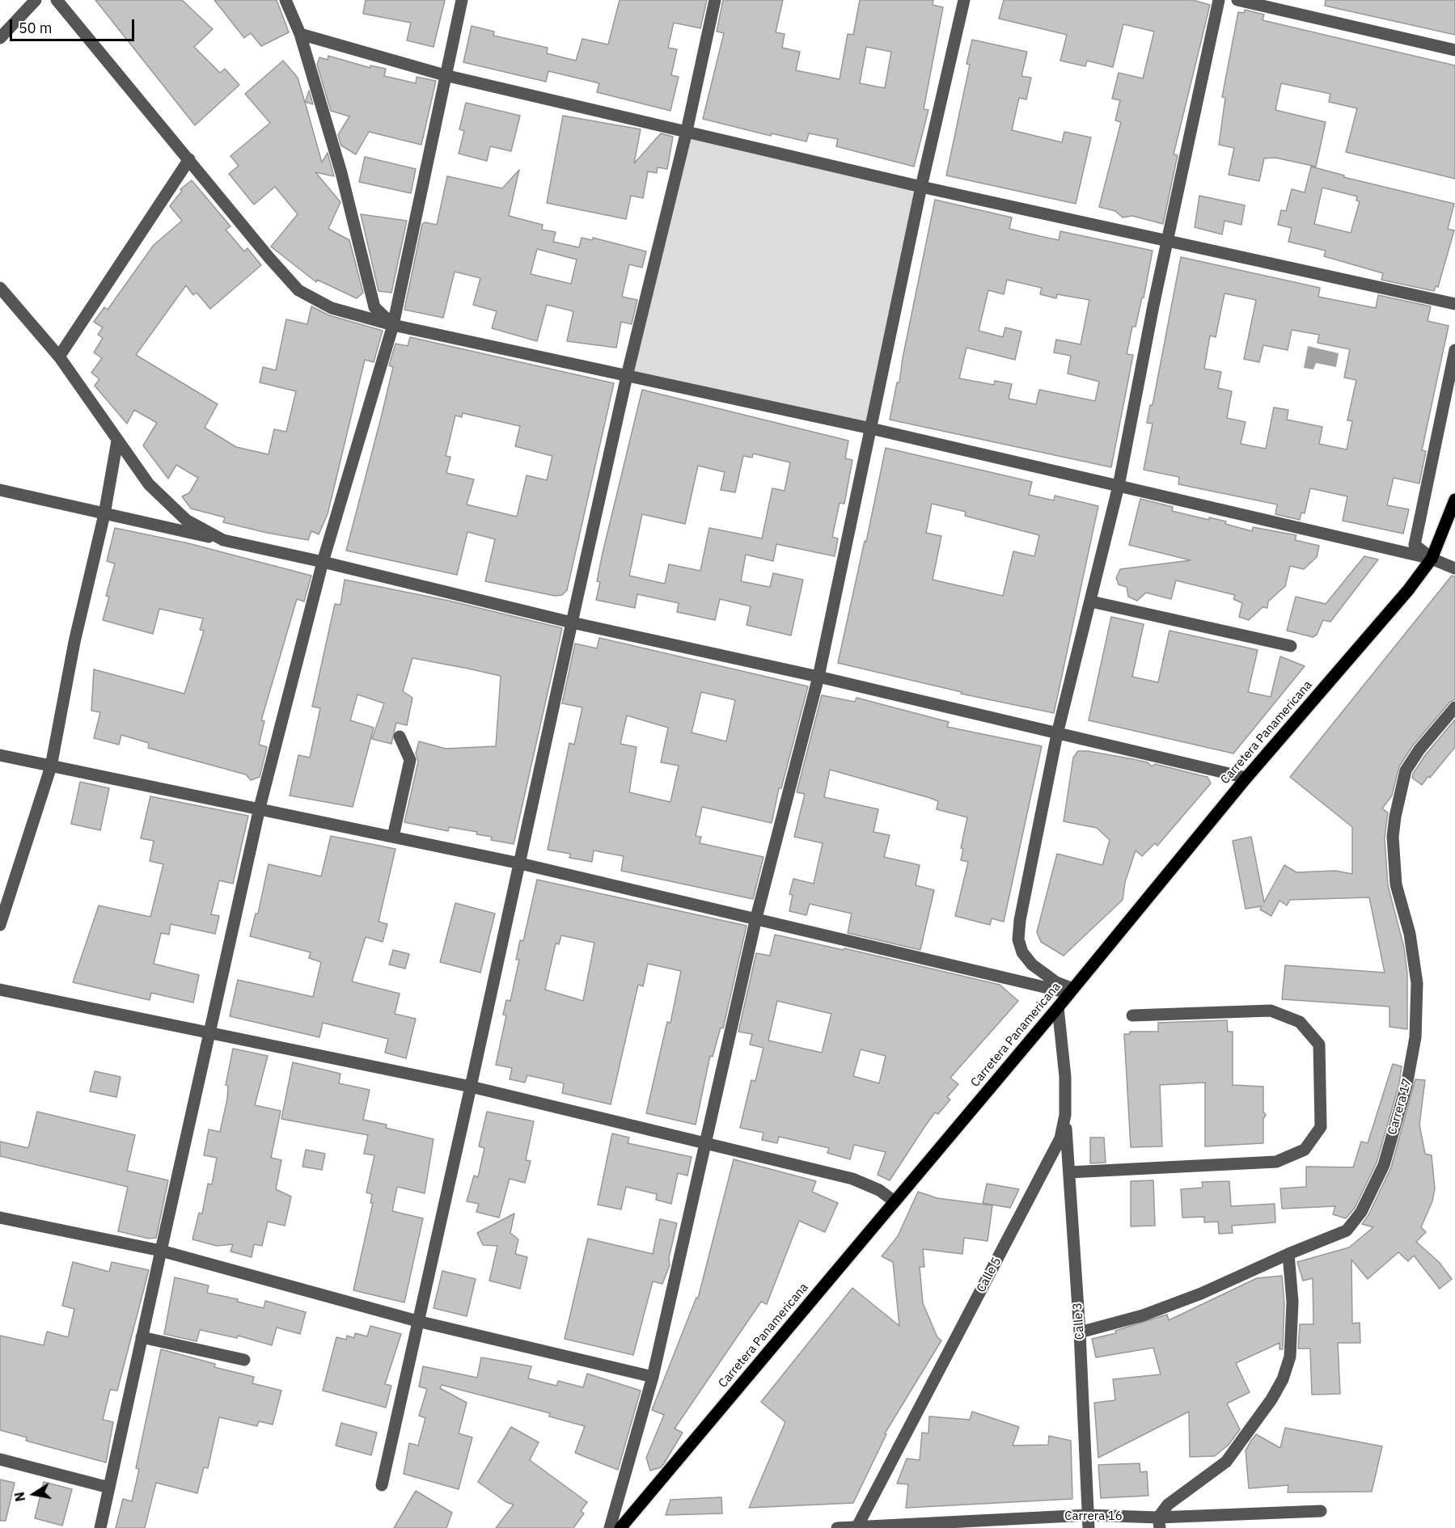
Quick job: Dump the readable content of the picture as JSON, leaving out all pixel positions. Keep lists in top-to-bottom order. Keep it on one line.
{"streets":{"main road":["Carretera Panamericana"],"street":["Carrera 17","Calle 5","Calle 3","Carrera 16"]},"crossings":[["Carretera Panamericana","Calle 5"],["Carrera 17","Calle 3"],["Calle 5","Calle 3"],["Calle 5","Carrera 16"],["Calle 3","Carrera 16"]],"scale_bar":"50 m","north":"left"}
